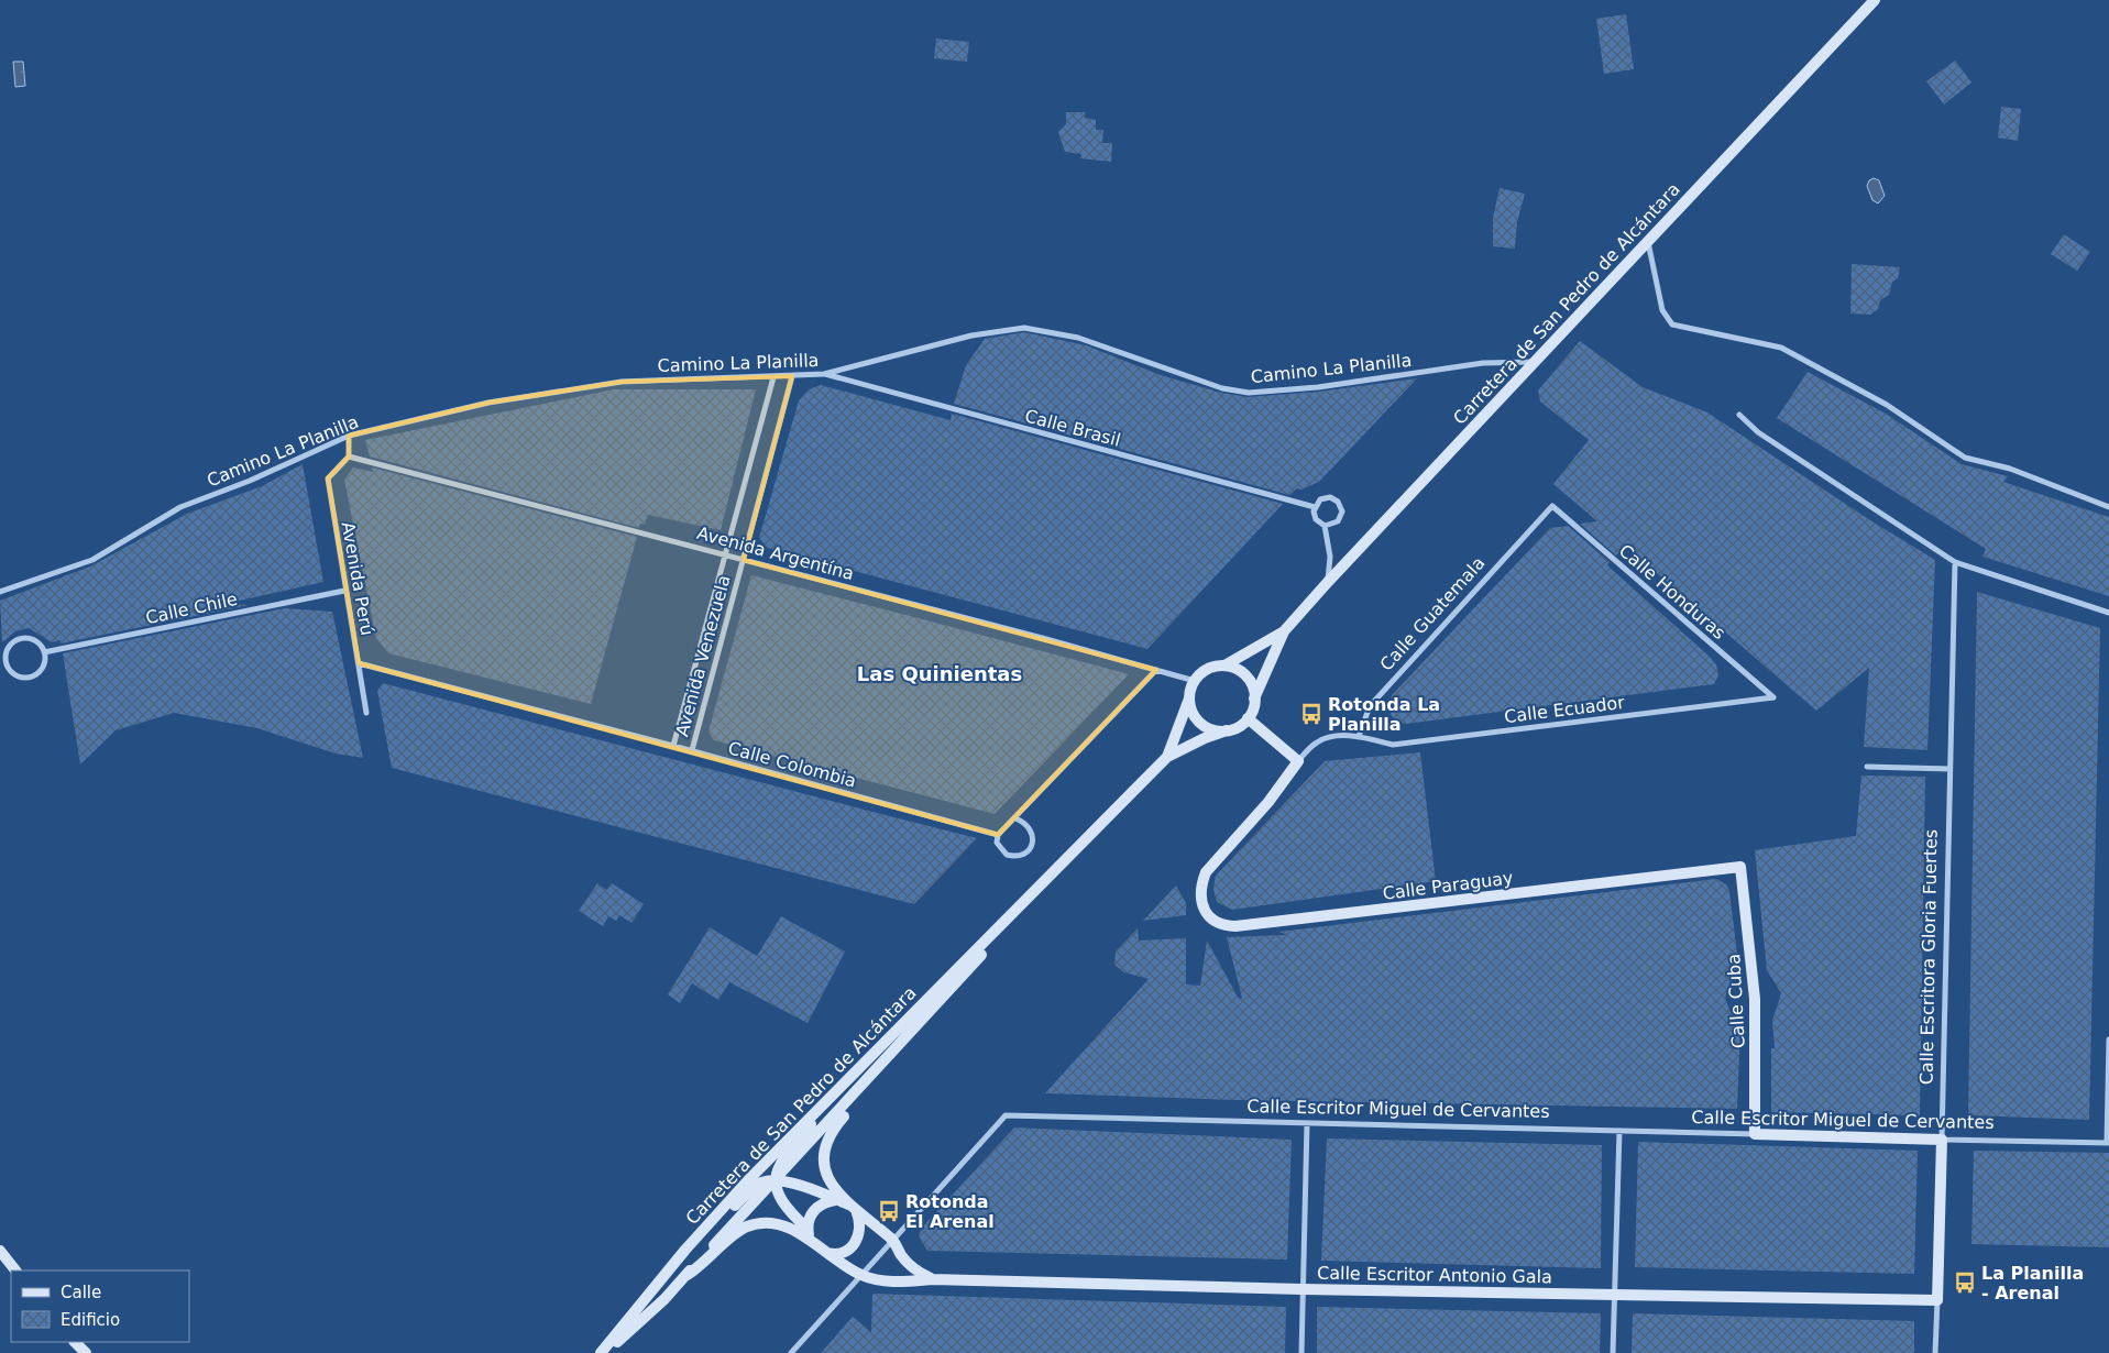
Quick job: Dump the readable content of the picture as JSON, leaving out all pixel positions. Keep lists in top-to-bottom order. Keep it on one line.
{"streets":{"main road":["Carretera de San Pedro de Alcántara","Calle Paraguay","Calle Escritora Gloria Fuertes","Calle Cuba","Calle Escritor Miguel de Cervantes","Calle Escritor Antonio Gala"],"street":["Camino La Planilla","Calle Brasil","Avenida Argentína","Avenida Perú","Calle Honduras","Calle Chile","Calle Guatemala","Avenida Venezuela","Calle Ecuador","Calle Colombia"]},"crossings":[["Carretera de San Pedro de Alcántara","Camino La Planilla"],["Carretera de San Pedro de Alcántara","Avenida Argentína"],["Camino La Planilla","Calle Brasil"],["Camino La Planilla","Avenida Venezuela"],["Avenida Argentína","Avenida Perú"],["Avenida Argentína","Avenida Venezuela"],["Avenida Perú","Calle Chile"],["Avenida Perú","Calle Colombia"],["Calle Honduras","Calle Guatemala"],["Calle Honduras","Calle Ecuador"],["Calle Guatemala","Calle Ecuador"],["Avenida Venezuela","Calle Colombia"],["Calle Paraguay","Calle Cuba"],["Calle Escritora Gloria Fuertes","Calle Escritor Miguel de Cervantes"],["Calle Escritora Gloria Fuertes","Calle Escritor Antonio Gala"],["Calle Cuba","Calle Escritor Miguel de Cervantes"],["Calle Escritor Miguel de Cervantes","Calle Escritor Antonio Gala"]],"districts":["Las Quinientas"],"places":{"bus stop":["Rotonda La Planilla","Rotonda El Arenal","La Planilla - Arenal"]},"legend":["Calle","Edificio"]}
